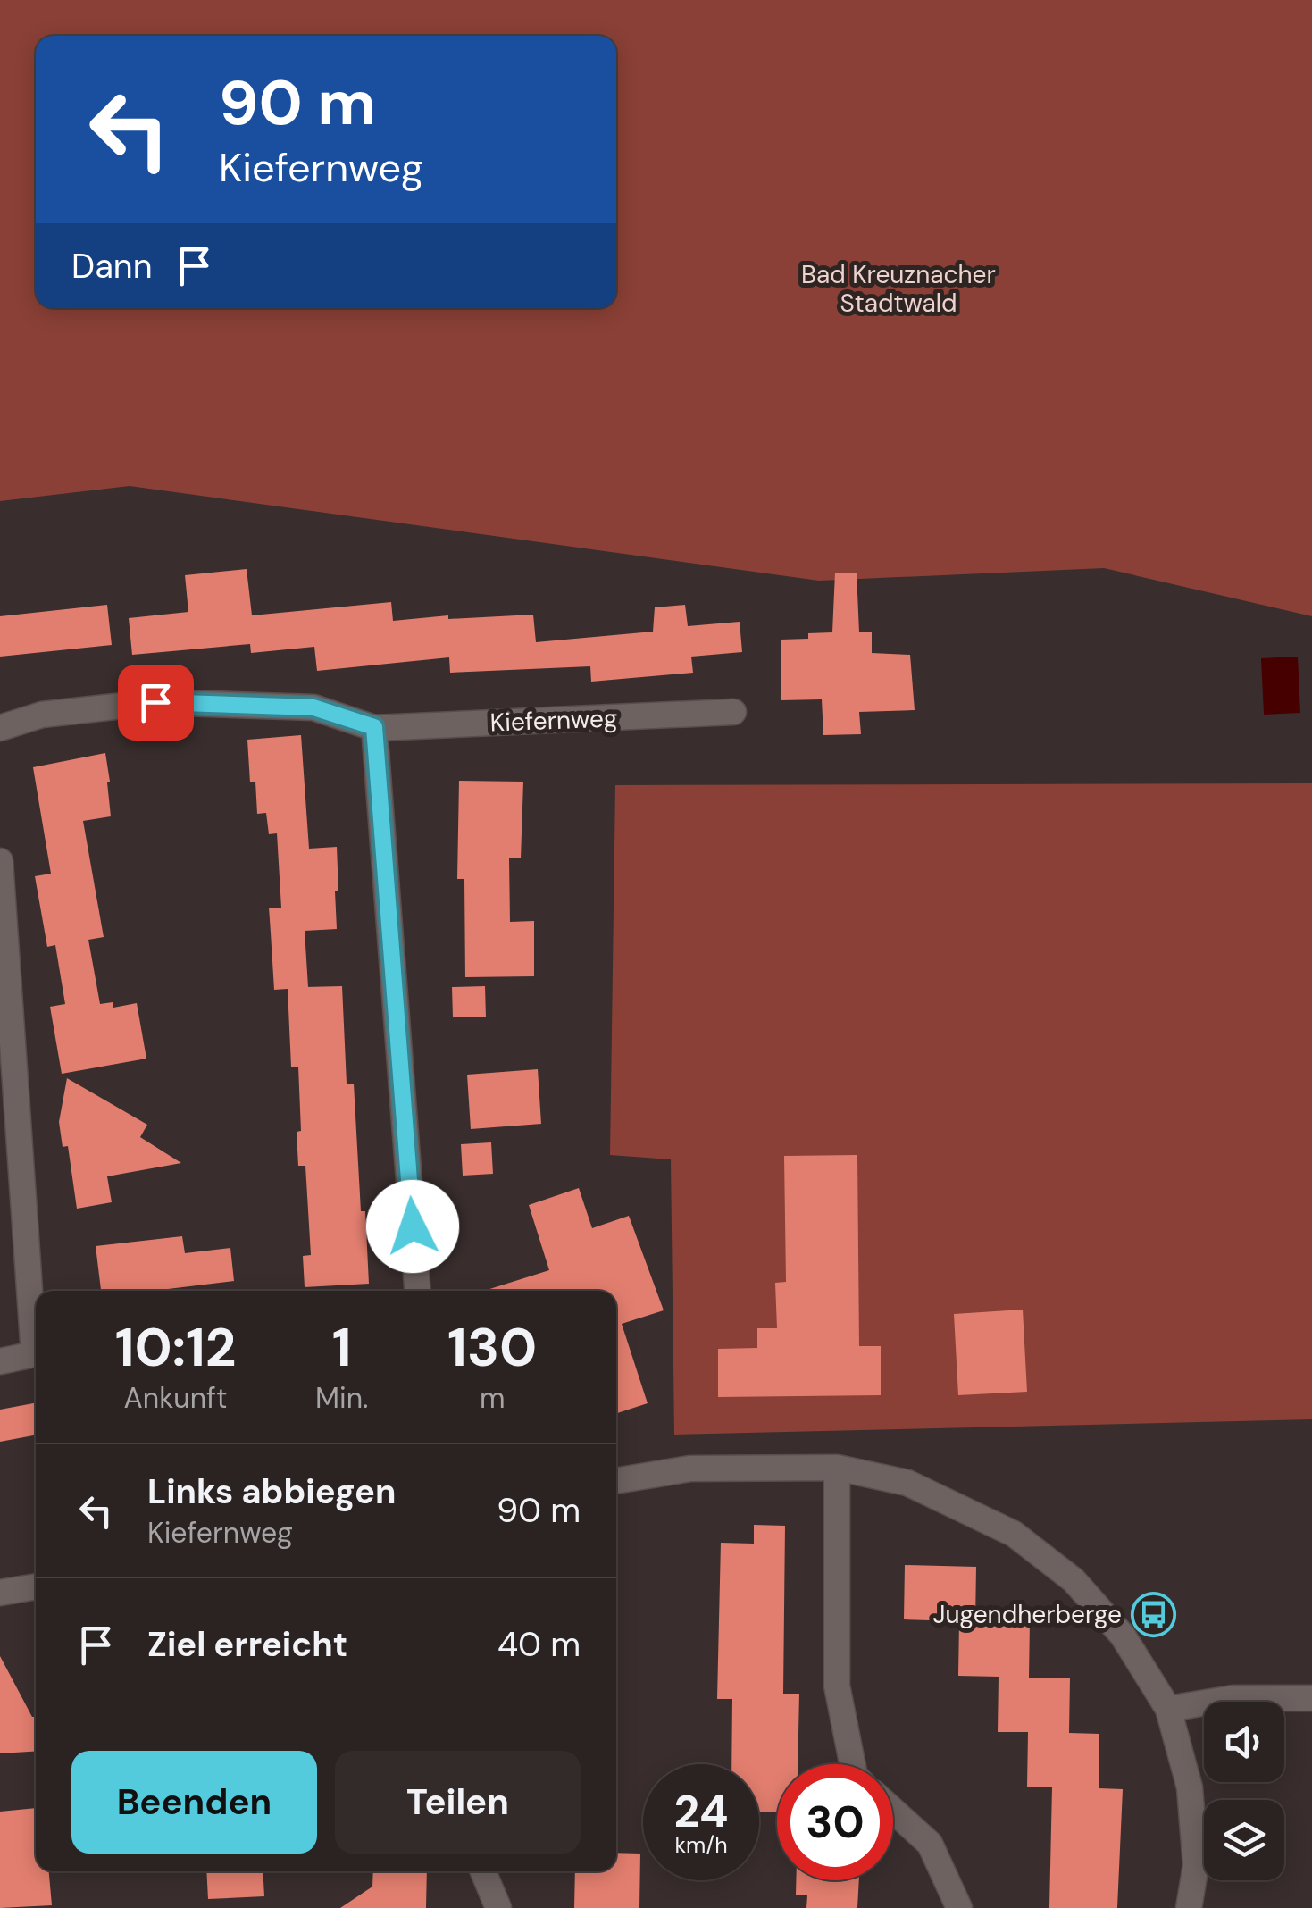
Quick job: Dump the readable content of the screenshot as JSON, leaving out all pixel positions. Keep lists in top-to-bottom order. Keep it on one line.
{"streets":{"street":["Kiefernweg"]},"parks":["Bad Kreuznacher Stadtwald"],"places":{"bus stop":["Jugendherberge"]},"page":{"turn":["90 m","Kiefernweg"],"then":"Dann","eta":["10:12","Ankunft","1","Min.","130","m"],"list":[{"name":"Links abbiegen","note":"Kiefernweg","value":"90 m"},{"name":"Ziel erreicht","value":"40 m"}],"buttons":["Beenden","Teilen"],"speed":"24 km/h","limit":"30"}}
